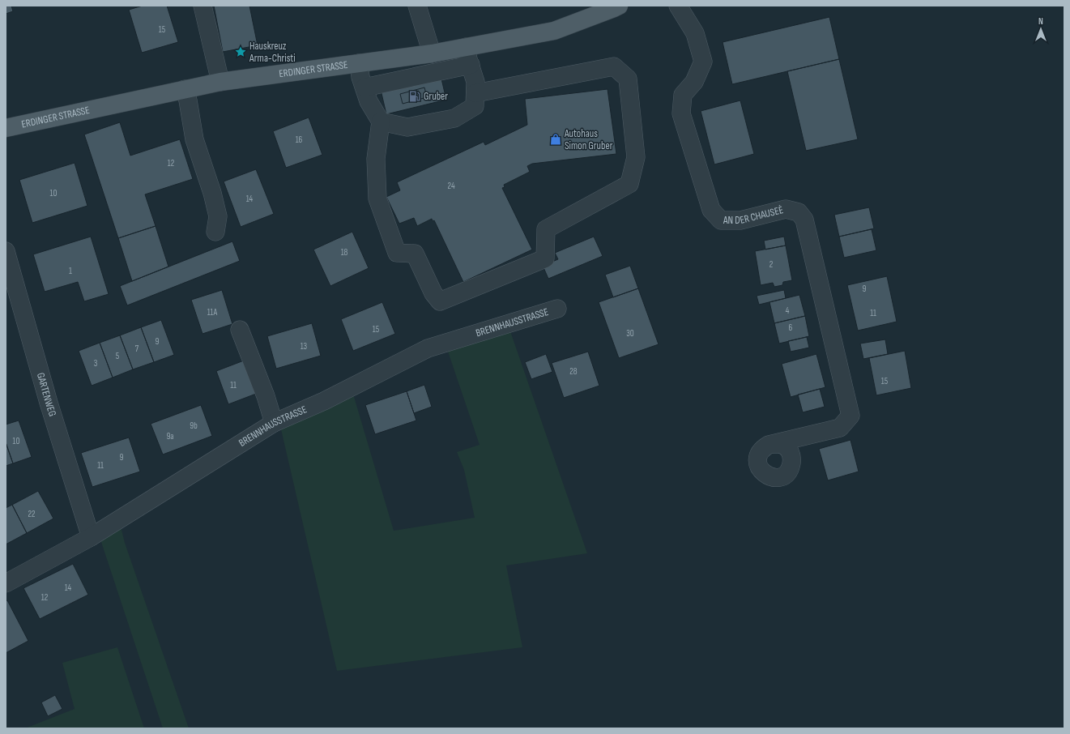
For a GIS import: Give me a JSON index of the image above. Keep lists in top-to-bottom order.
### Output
{
  "streets": {
    "main road": ["ERDINGER STRASSE"],
    "street": ["AN DER CHAUSEÈ", "BRENNHAUSSTRASSE", "GARTENWEG"]
  },
  "crossings": [
    ["BRENNHAUSSTRASSE", "GARTENWEG"]
  ],
  "places": {
    "place": ["Hauskreuz Arma-Christi"],
    "fuel station": ["Gruber"],
    "shop": ["Autohaus Simon Gruber"]
  },
  "house_numbers": [
    "15",
    "16",
    "12",
    "24",
    "10",
    "14",
    "18",
    "2",
    "1",
    "9",
    "4",
    "11A",
    "11",
    "6",
    "15",
    "30",
    "9",
    "13",
    "7",
    "5",
    "3",
    "28",
    "15",
    "11",
    "9b",
    "9a",
    "10",
    "9",
    "11",
    "22",
    "14",
    "12"
  ],
  "north": "top"
}
